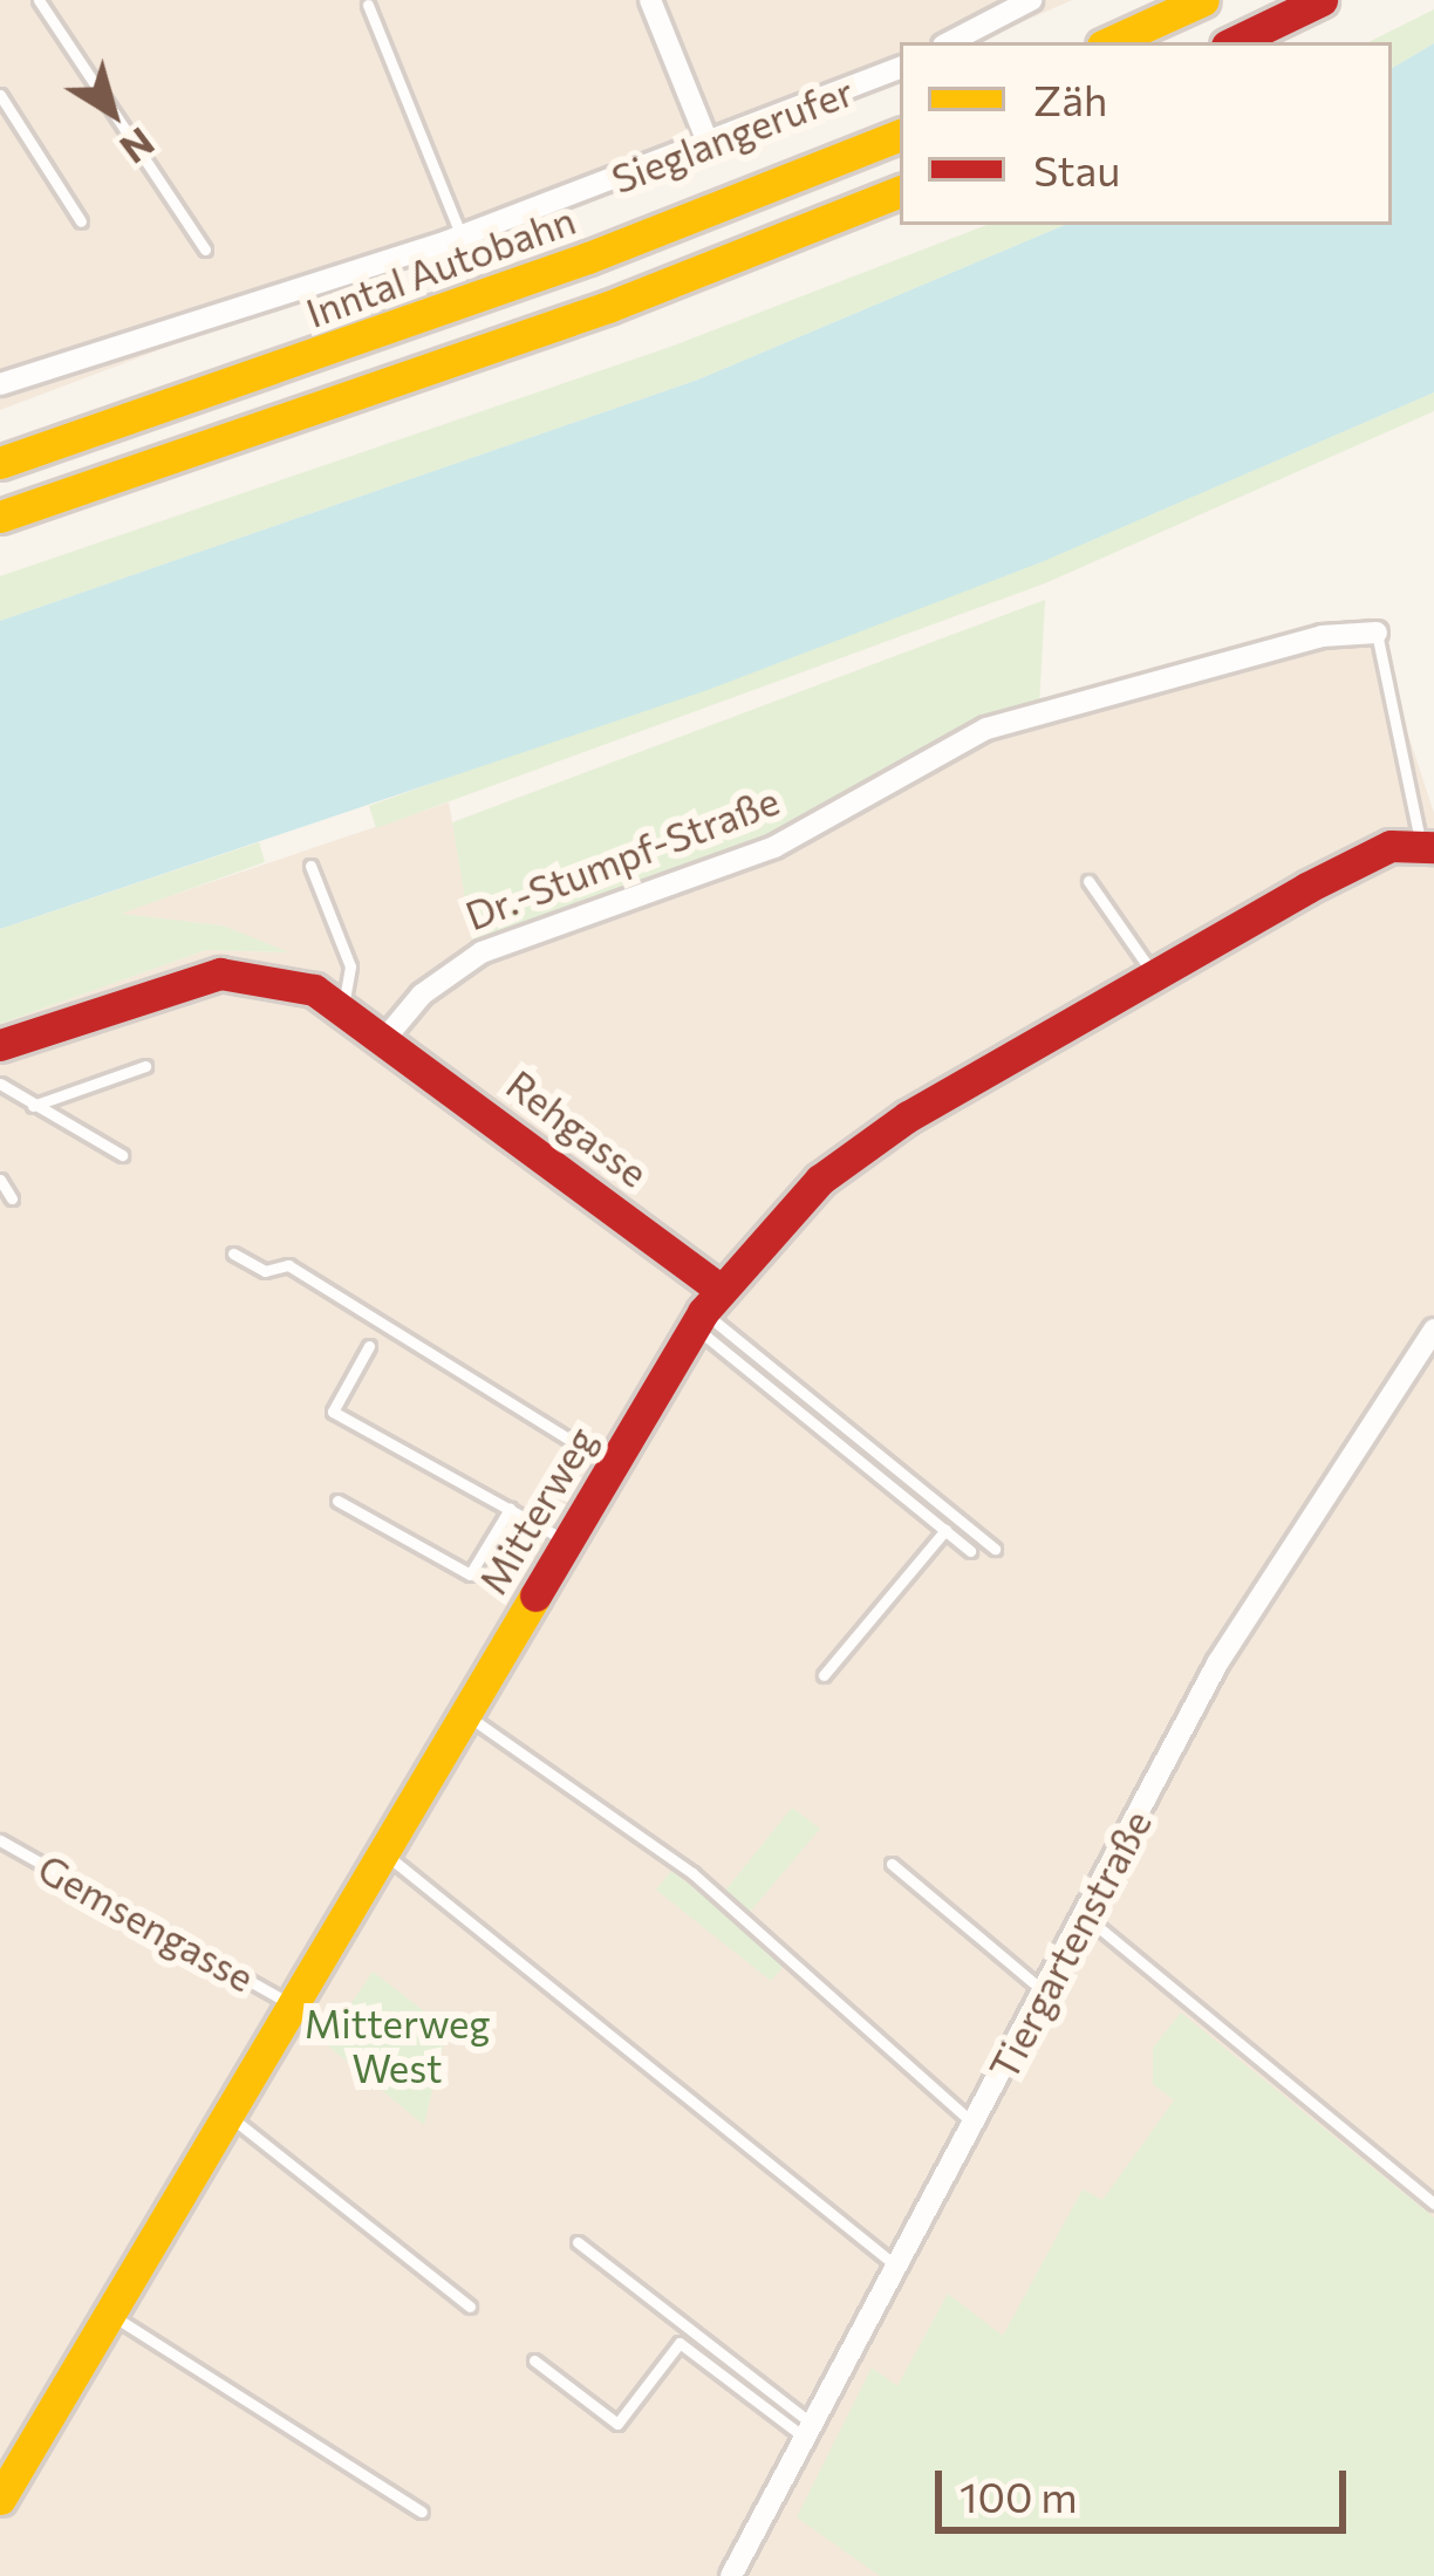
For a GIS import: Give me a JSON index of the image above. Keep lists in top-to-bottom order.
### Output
{
  "streets": {
    "main road": ["Inntal Autobahn", "Rehgasse", "Mitterweg"],
    "street": ["Sieglangerufer", "Dr.-Stumpf-Straße", "Tiergartenstraße"],
    "lane": ["Gemsengasse"]
  },
  "crossings": [
    ["Dr.-Stumpf-Straße", "Rehgasse"],
    ["Rehgasse", "Mitterweg"],
    ["Mitterweg", "Gemsengasse"]
  ],
  "parks": ["Mitterweg West"],
  "legend": ["Zäh", "Stau"],
  "scale_bar": "100 m",
  "north": "bottom right"
}
